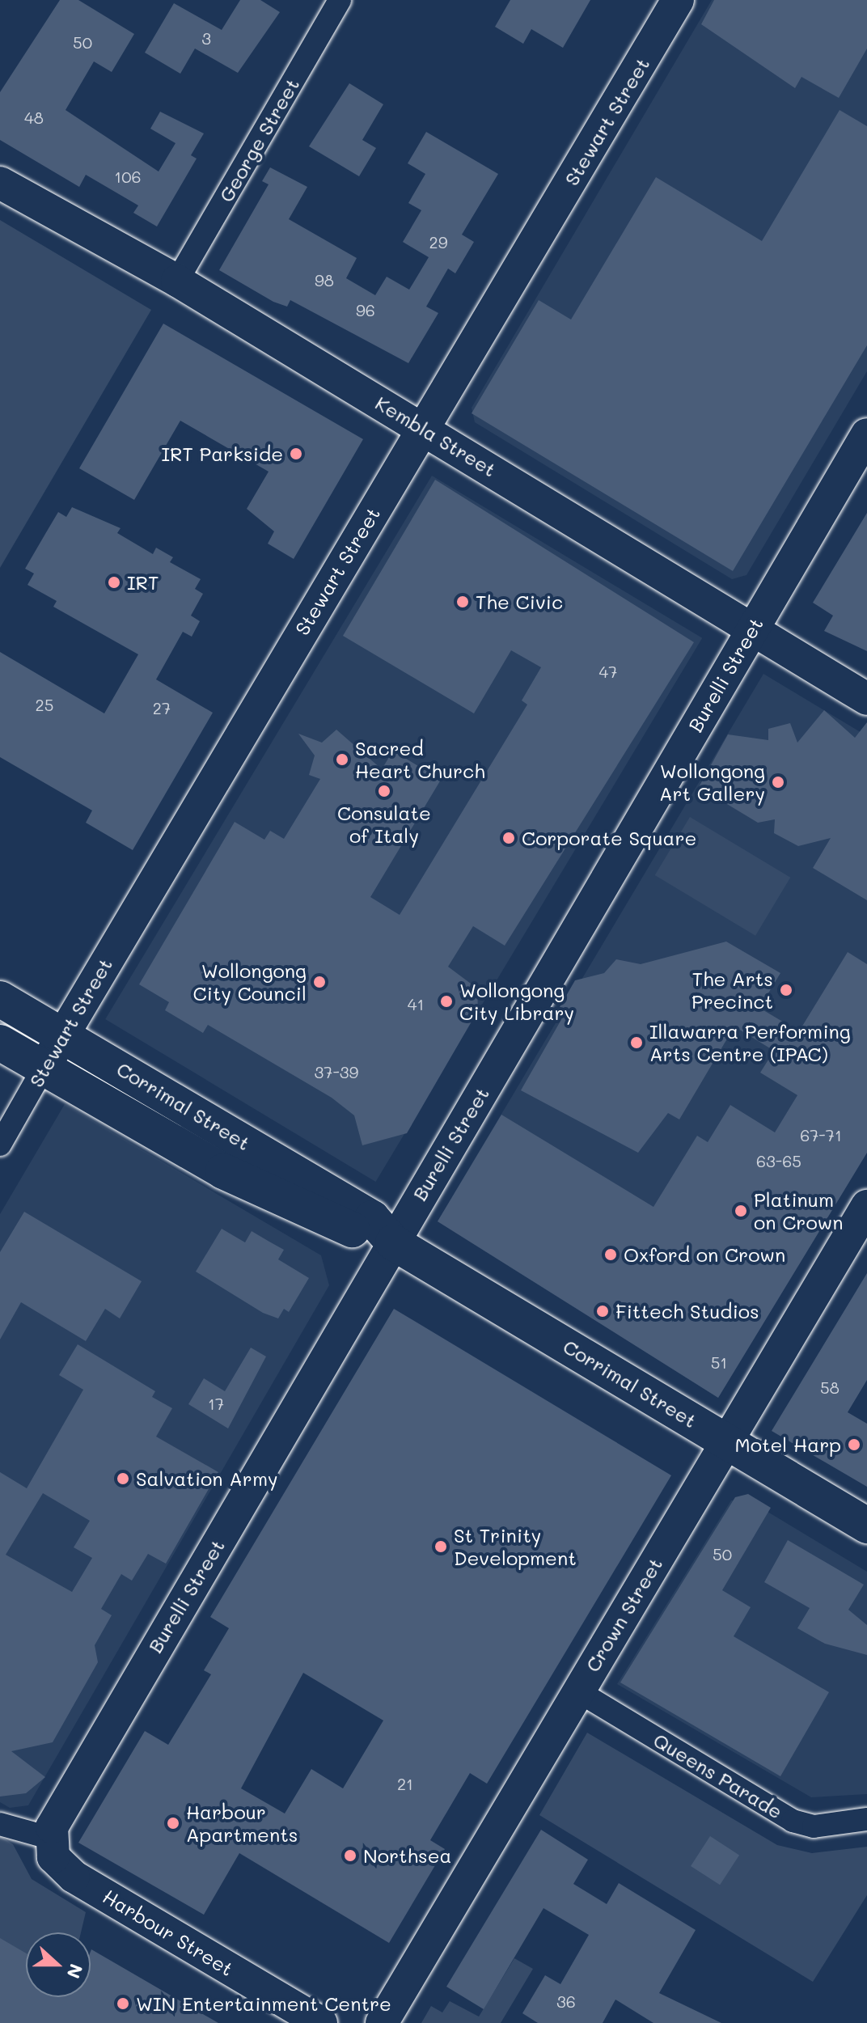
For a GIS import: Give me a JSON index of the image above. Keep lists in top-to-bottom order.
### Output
{
  "streets": {
    "main road": [
      "Stewart Street",
      "Kembla Street",
      "Burelli Street",
      "Corrimal Street",
      "Crown Street",
      "Harbour Street"
    ],
    "street": ["George Street", "Queens Parade"]
  },
  "crossings": [
    ["Stewart Street", "Kembla Street"],
    ["Stewart Street", "Corrimal Street"],
    ["George Street", "Kembla Street"],
    ["Kembla Street", "Burelli Street"],
    ["Burelli Street", "Corrimal Street"],
    ["Burelli Street", "Harbour Street"],
    ["Corrimal Street", "Crown Street"],
    ["Crown Street", "Queens Parade"]
  ],
  "places": [
    "IRT Parkside",
    "IRT",
    "The Civic",
    "Sacred Heart Church",
    "Wollongong Art Gallery",
    "Consulate of Italy",
    "Corporate Square",
    "Wollongong City Council",
    "The Arts Precinct",
    "Wollongong City Library",
    "Illawarra Performing Arts Centre (IPAC)",
    "Platinum on Crown",
    "Oxford on Crown",
    "Fittech Studios",
    "Motel Harp",
    "Salvation Army",
    "St Trinity Development",
    "Harbour Apartments",
    "Northsea",
    "WIN Entertainment Centre"
  ],
  "house_numbers": [
    "3",
    "50",
    "48",
    "106",
    "29",
    "98",
    "96",
    "47",
    "25",
    "27",
    "41",
    "37-39",
    "67-71",
    "63-65",
    "51",
    "58",
    "17",
    "50",
    "21",
    "36"
  ],
  "north": "right"
}
